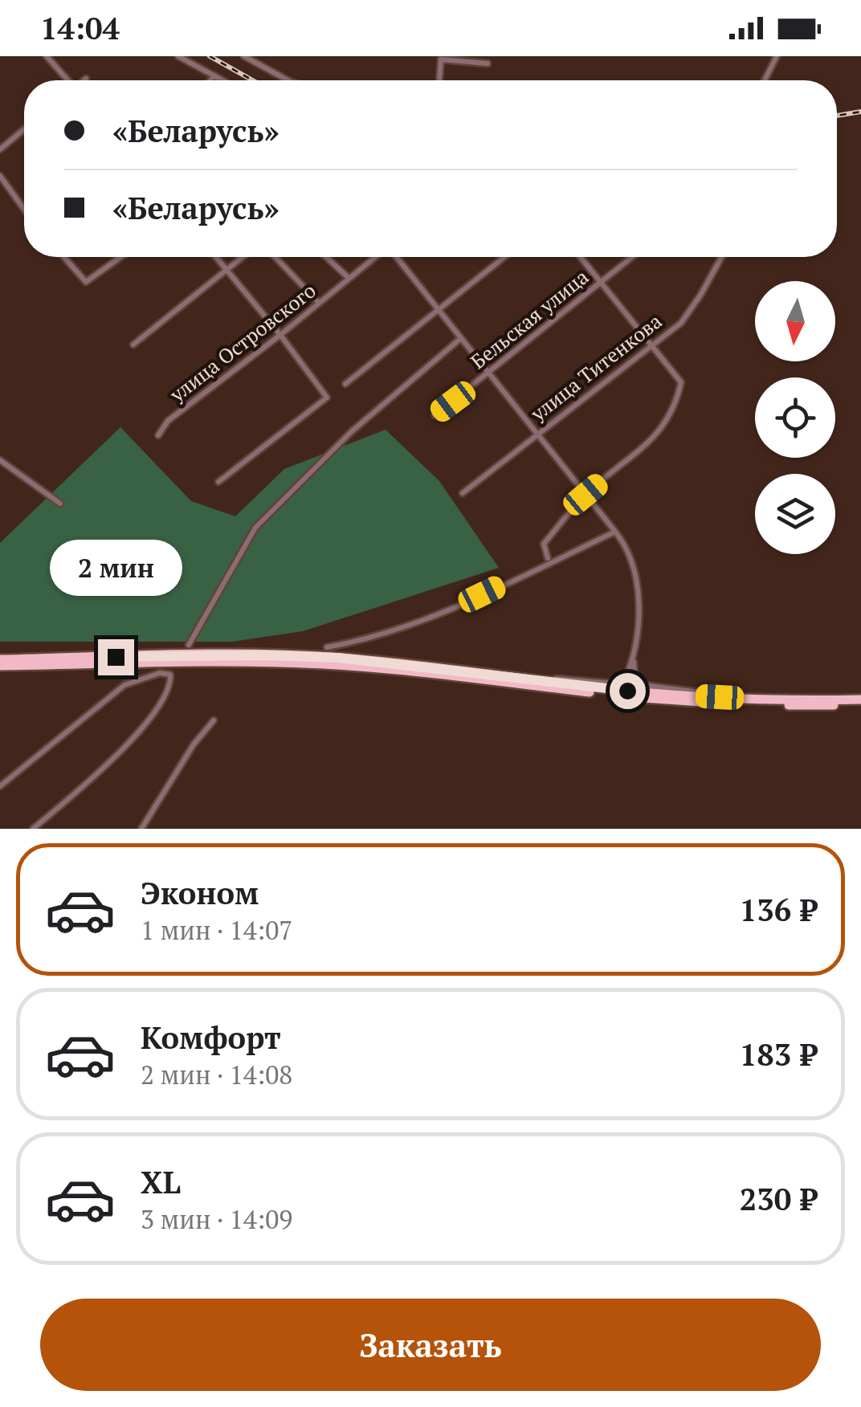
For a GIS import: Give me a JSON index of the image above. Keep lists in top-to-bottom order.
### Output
{
  "streets": {
    "street": ["Бельская улица", "улица Островского", "улица Титенкова"]
  },
  "north": "bottom",
  "page": {
    "status": "14:04",
    "banner": ["«Беларусь»", "«Беларусь»"],
    "bubble": "2 мин",
    "list": [
      {
        "name": "Эконом",
        "note": "1 мин · 14:07",
        "value": "136 ₽"
      },
      {
        "name": "Комфорт",
        "note": "2 мин · 14:08",
        "value": "183 ₽"
      },
      {
        "name": "XL",
        "note": "3 мин · 14:09",
        "value": "230 ₽"
      }
    ],
    "buttons": "Заказать"
  }
}
